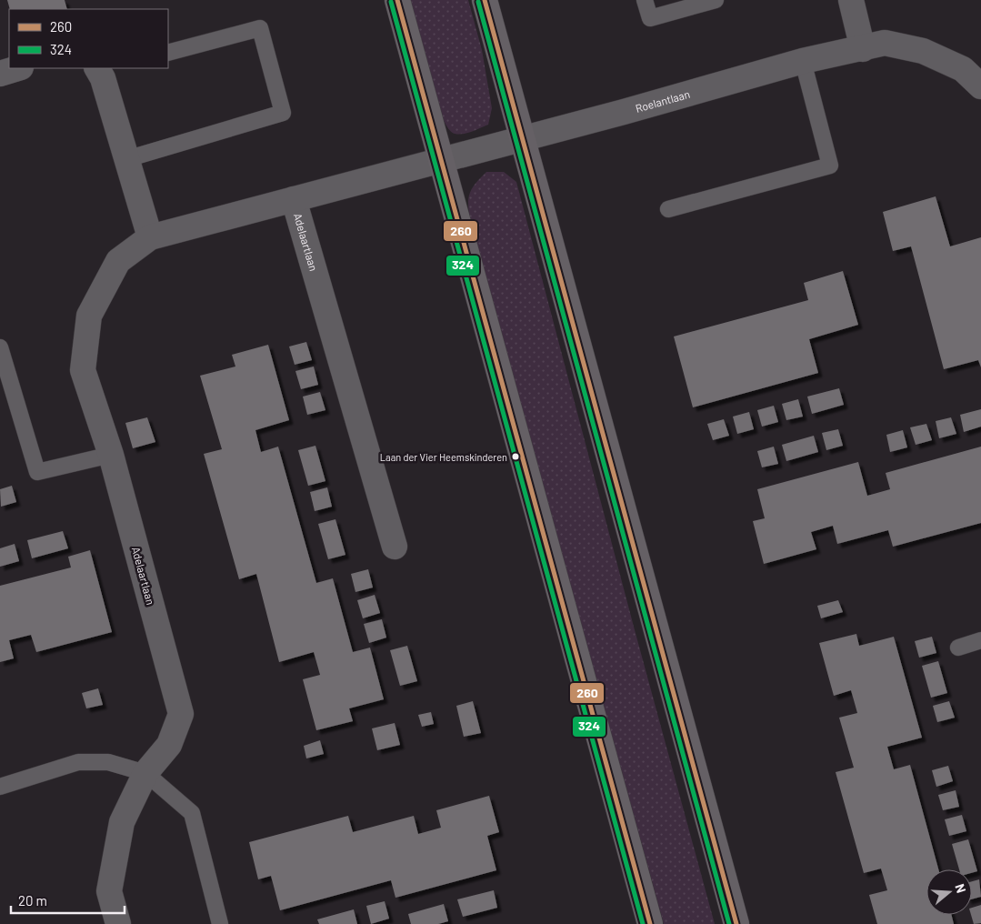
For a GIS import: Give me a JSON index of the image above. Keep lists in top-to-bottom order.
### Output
{
  "streets": {
    "street": ["Roelantlaan", "Adelaartlaan"]
  },
  "crossings": [
    ["Roelantlaan", "Adelaartlaan"]
  ],
  "places": ["Laan der Vier Heemskinderen"],
  "lines": ["transit line 260", "transit line 324"],
  "legend": ["260", "324"],
  "scale_bar": "20 m",
  "north": "right"
}
